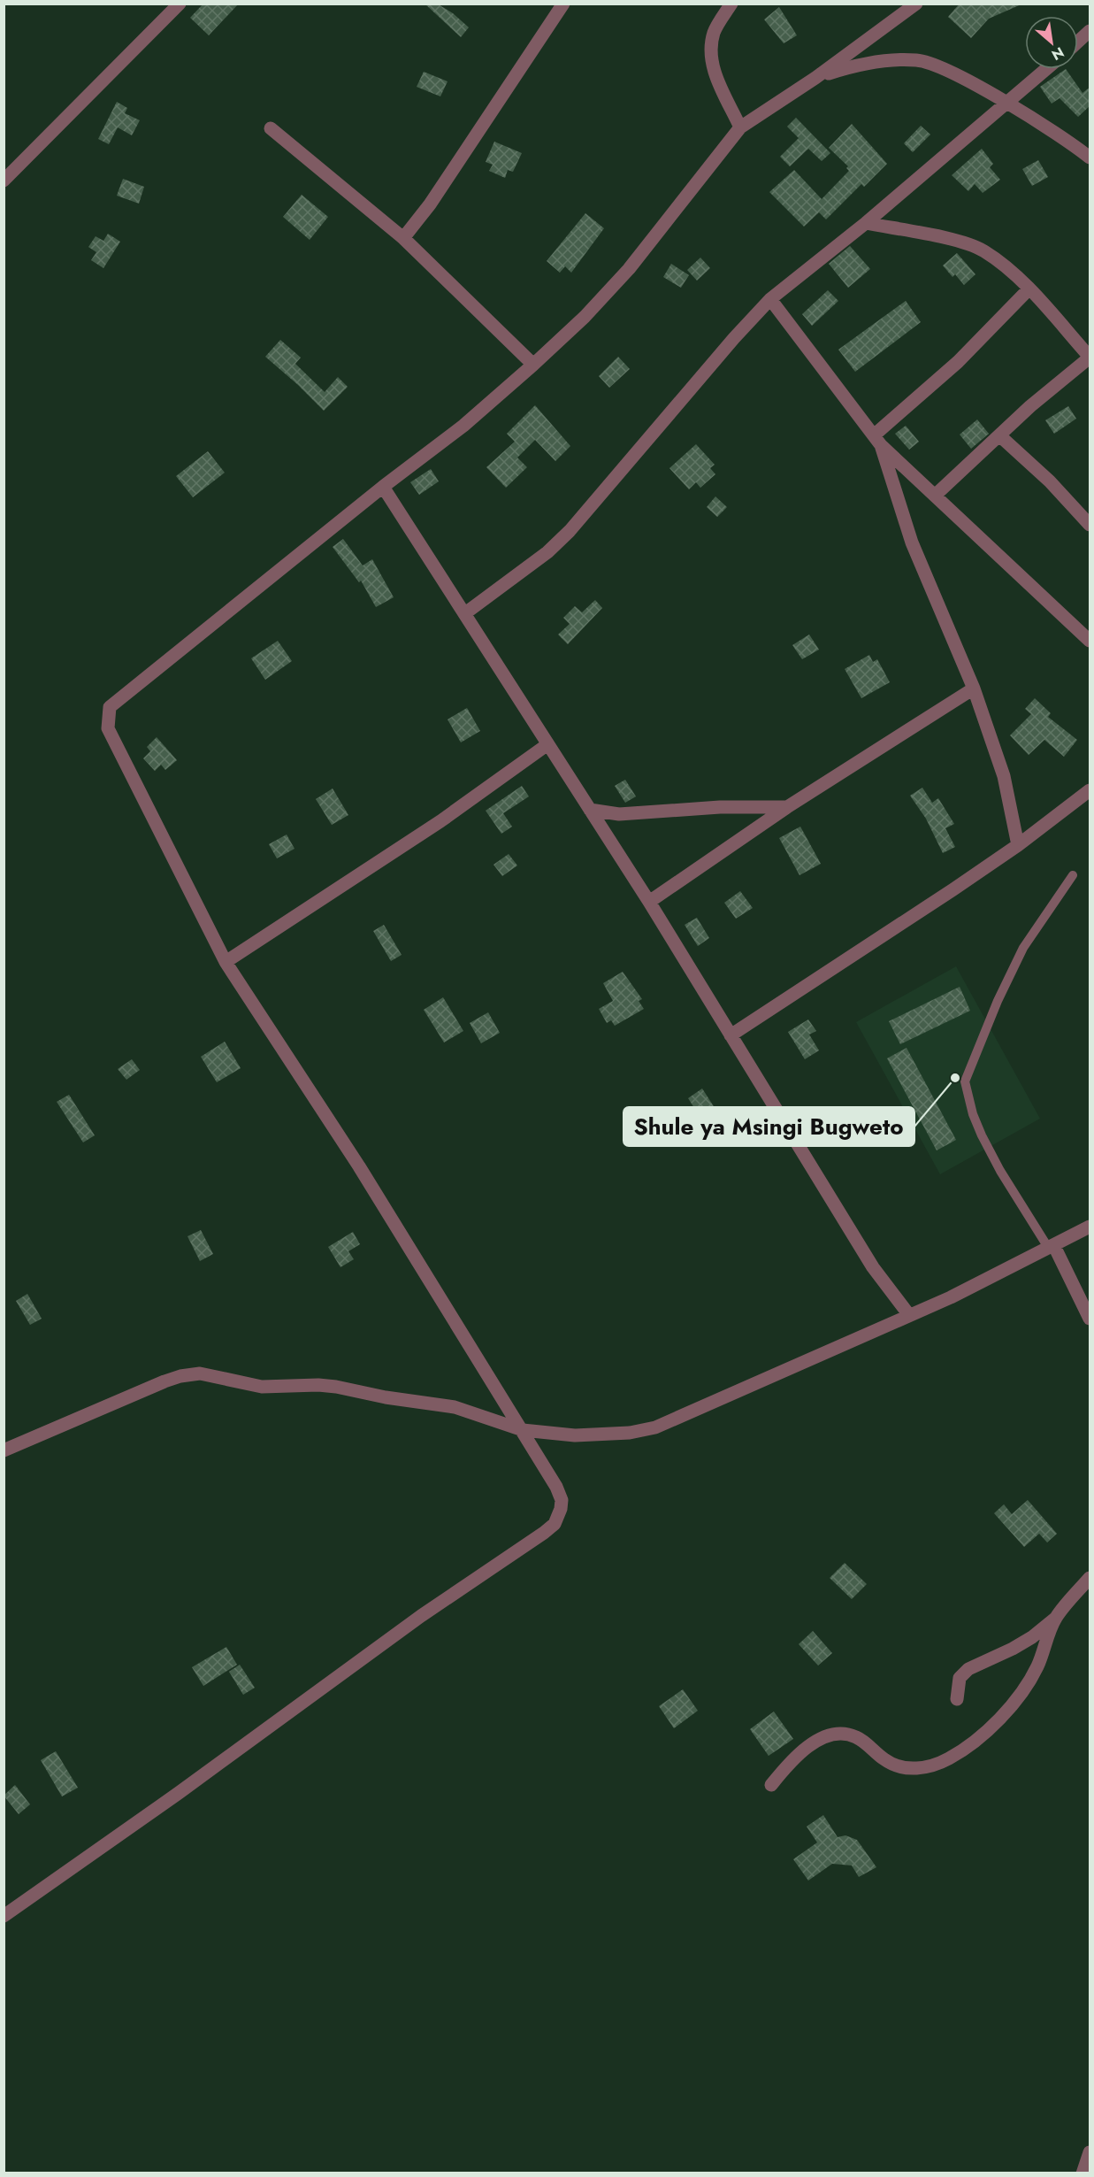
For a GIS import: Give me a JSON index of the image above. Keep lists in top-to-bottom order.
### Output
{
  "places": ["Shule ya Msingi Bugweto"],
  "north": "bottom right"
}
